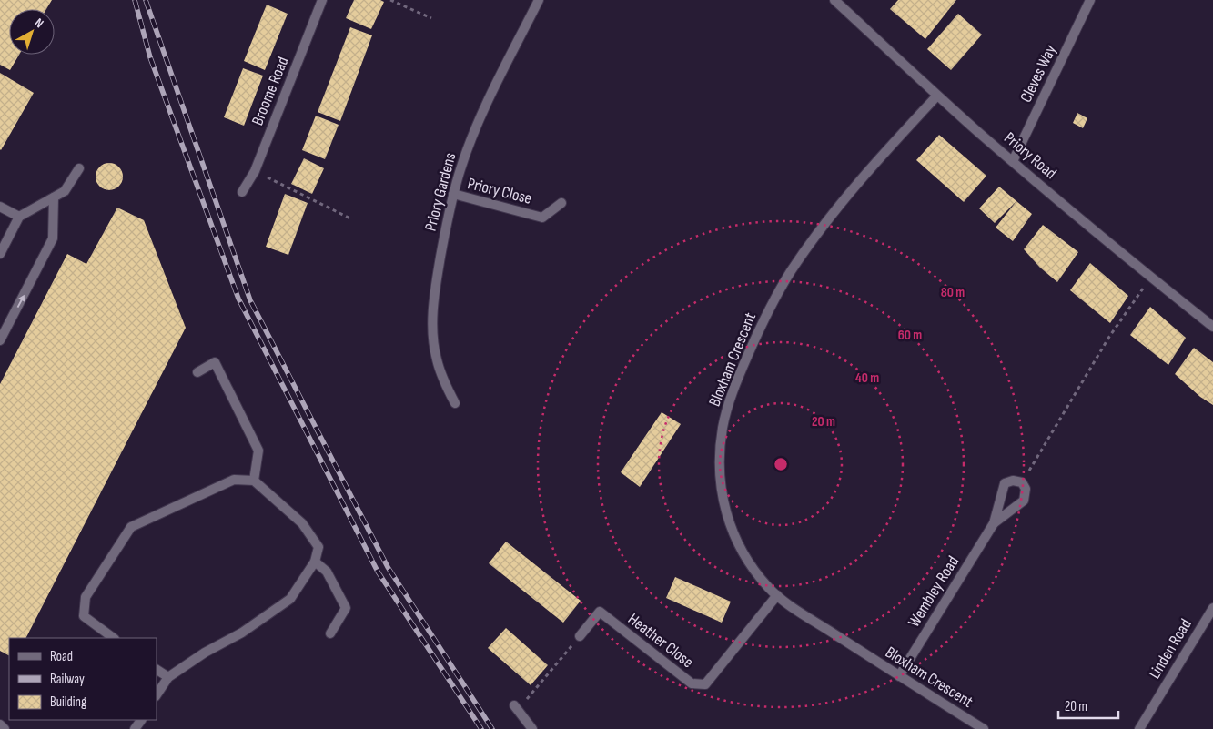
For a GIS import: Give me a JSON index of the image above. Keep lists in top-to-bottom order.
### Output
{
  "streets": {
    "street": [
      "Cleves Way",
      "Broome Road",
      "Priory Road",
      "Priory Close",
      "Priory Gardens",
      "Bloxham Crescent",
      "Wembley Road",
      "Heather Close",
      "Linden Road"
    ]
  },
  "crossings": [
    ["Cleves Way", "Priory Road"],
    ["Priory Road", "Bloxham Crescent"],
    ["Priory Close", "Priory Gardens"],
    ["Bloxham Crescent", "Wembley Road"],
    ["Bloxham Crescent", "Heather Close"]
  ],
  "legend": ["Road", "Railway", "Building"],
  "scale_bar": "20 m",
  "north": "top right",
  "rings": [
    "80 m",
    "60 m",
    "40 m",
    "20 m"
  ]
}
